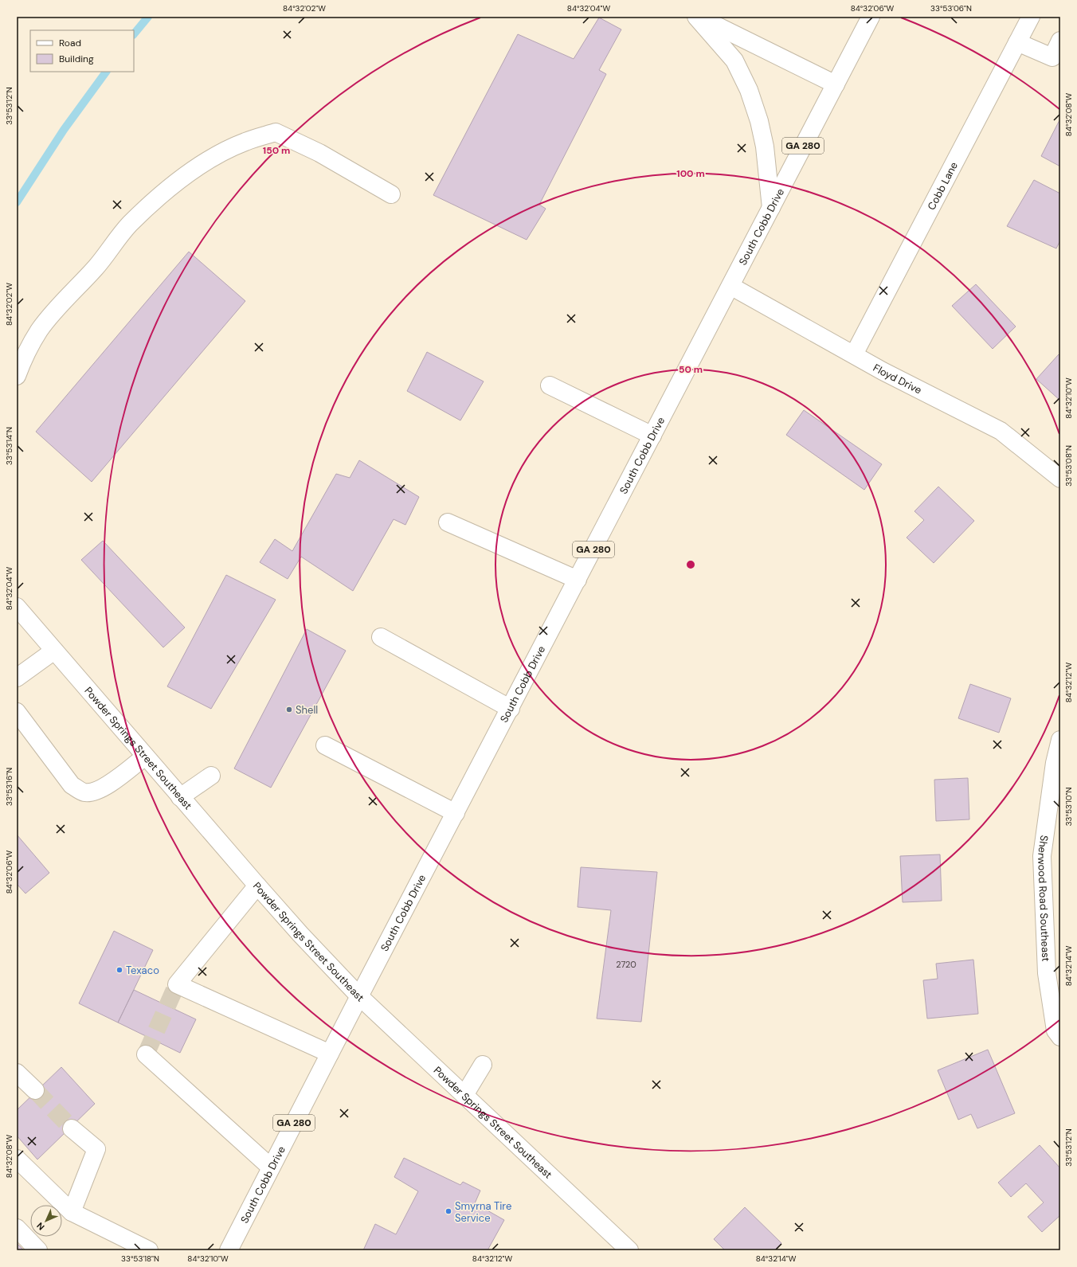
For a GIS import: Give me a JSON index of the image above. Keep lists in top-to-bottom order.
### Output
{
  "streets": {
    "street": [
      "GA 280",
      "Cobb Lane",
      "South Cobb Drive",
      "Floyd Drive",
      "Powder Springs Street Southeast",
      "Sherwood Road Southeast"
    ]
  },
  "crossings": [
    ["Cobb Lane", "Floyd Drive"],
    ["South Cobb Drive", "Floyd Drive"],
    ["South Cobb Drive", "Powder Springs Street Southeast"]
  ],
  "places": ["Shell", "Texaco", "Smyrna Tire Service"],
  "house_numbers": ["2720"],
  "legend": ["Road", "Building"],
  "north": "bottom left",
  "coordinates": [
    "84°32'02\"W",
    "84°32'04\"W",
    "84°32'06\"W",
    "33°53'06\"N",
    "33°53'12\"N",
    "84°32'08\"W",
    "84°32'10\"W",
    "33°53'14\"N",
    "33°53'08\"N",
    "84°32'12\"W",
    "33°53'16\"N",
    "33°53'10\"N",
    "84°32'14\"W",
    "33°53'18\"N"
  ],
  "rings": ["150 m", "100 m", "50 m"]
}
